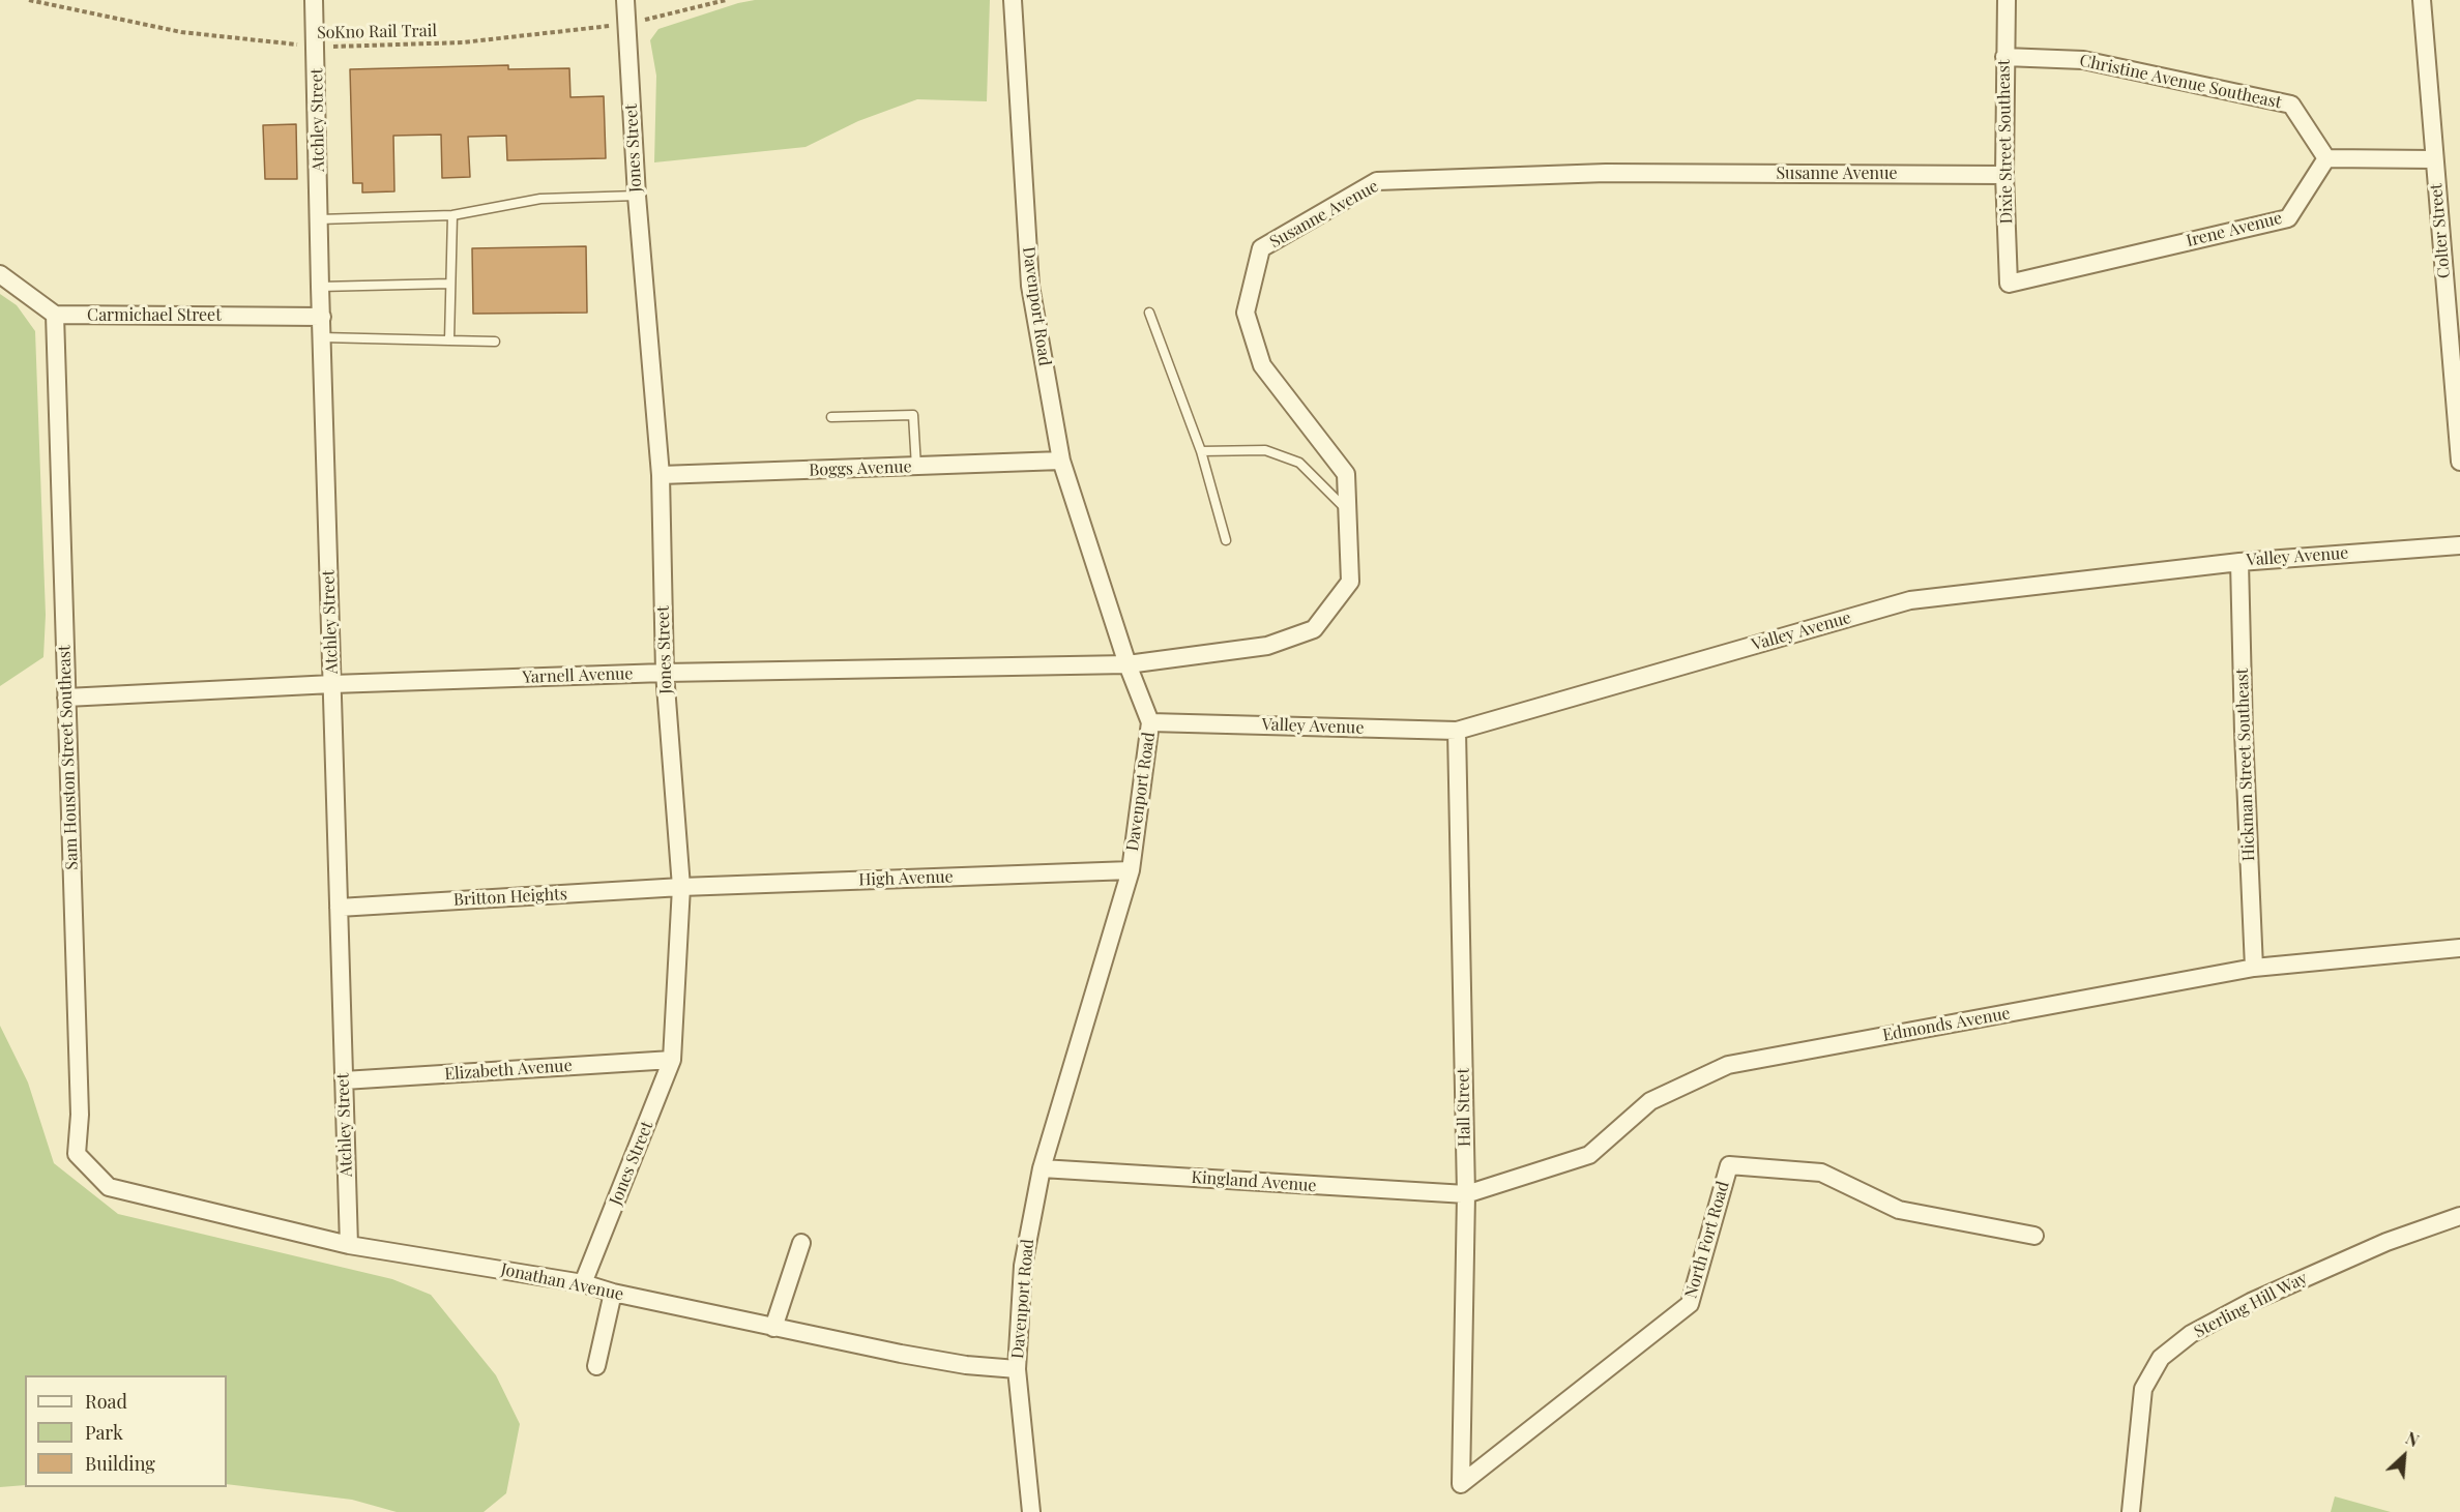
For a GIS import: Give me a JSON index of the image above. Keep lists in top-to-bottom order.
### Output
{
  "streets": {
    "street": [
      "Christine Avenue Southeast",
      "Atchley Street",
      "Dixie Street Southeast",
      "Jones Street",
      "Susanne Avenue",
      "Irene Avenue",
      "Colter Street",
      "Davenport Road",
      "Carmichael Street",
      "Boggs Avenue",
      "Valley Avenue",
      "Yarnell Avenue",
      "Sam Houston Street Southeast",
      "Hickman Street Southeast",
      "High Avenue",
      "Britton Heights",
      "Edmonds Avenue",
      "Elizabeth Avenue",
      "Hall Street",
      "Kingland Avenue",
      "North Fort Road",
      "Jonathan Avenue",
      "Sterling Hill Way"
    ],
    "path": ["SoKno Rail Trail"]
  },
  "crossings": [
    ["SoKno Rail Trail", "Atchley Street"],
    ["SoKno Rail Trail", "Jones Street"],
    ["Christine Avenue Southeast", "Dixie Street Southeast"],
    ["Christine Avenue Southeast", "Irene Avenue"],
    ["Atchley Street", "Carmichael Street"],
    ["Atchley Street", "Yarnell Avenue"],
    ["Atchley Street", "Britton Heights"],
    ["Atchley Street", "Elizabeth Avenue"],
    ["Atchley Street", "Jonathan Avenue"],
    ["Dixie Street Southeast", "Susanne Avenue"],
    ["Dixie Street Southeast", "Irene Avenue"],
    ["Jones Street", "Boggs Avenue"],
    ["Jones Street", "Yarnell Avenue"],
    ["Jones Street", "High Avenue"],
    ["Jones Street", "Britton Heights"],
    ["Jones Street", "Elizabeth Avenue"],
    ["Jones Street", "Jonathan Avenue"],
    ["Susanne Avenue", "Davenport Road"],
    ["Susanne Avenue", "Yarnell Avenue"],
    ["Davenport Road", "Boggs Avenue"],
    ["Davenport Road", "Valley Avenue"],
    ["Davenport Road", "Yarnell Avenue"],
    ["Davenport Road", "High Avenue"],
    ["Davenport Road", "Kingland Avenue"],
    ["Davenport Road", "Jonathan Avenue"],
    ["Carmichael Street", "Sam Houston Street Southeast"],
    ["Valley Avenue", "Hickman Street Southeast"],
    ["Valley Avenue", "Hall Street"],
    ["Yarnell Avenue", "Sam Houston Street Southeast"],
    ["Sam Houston Street Southeast", "Jonathan Avenue"],
    ["Hickman Street Southeast", "Edmonds Avenue"],
    ["High Avenue", "Britton Heights"],
    ["Edmonds Avenue", "Hall Street"],
    ["Edmonds Avenue", "Kingland Avenue"],
    ["Hall Street", "Kingland Avenue"],
    ["Hall Street", "North Fort Road"]
  ],
  "legend": ["Road", "Park", "Building"],
  "north": "top right"
}
